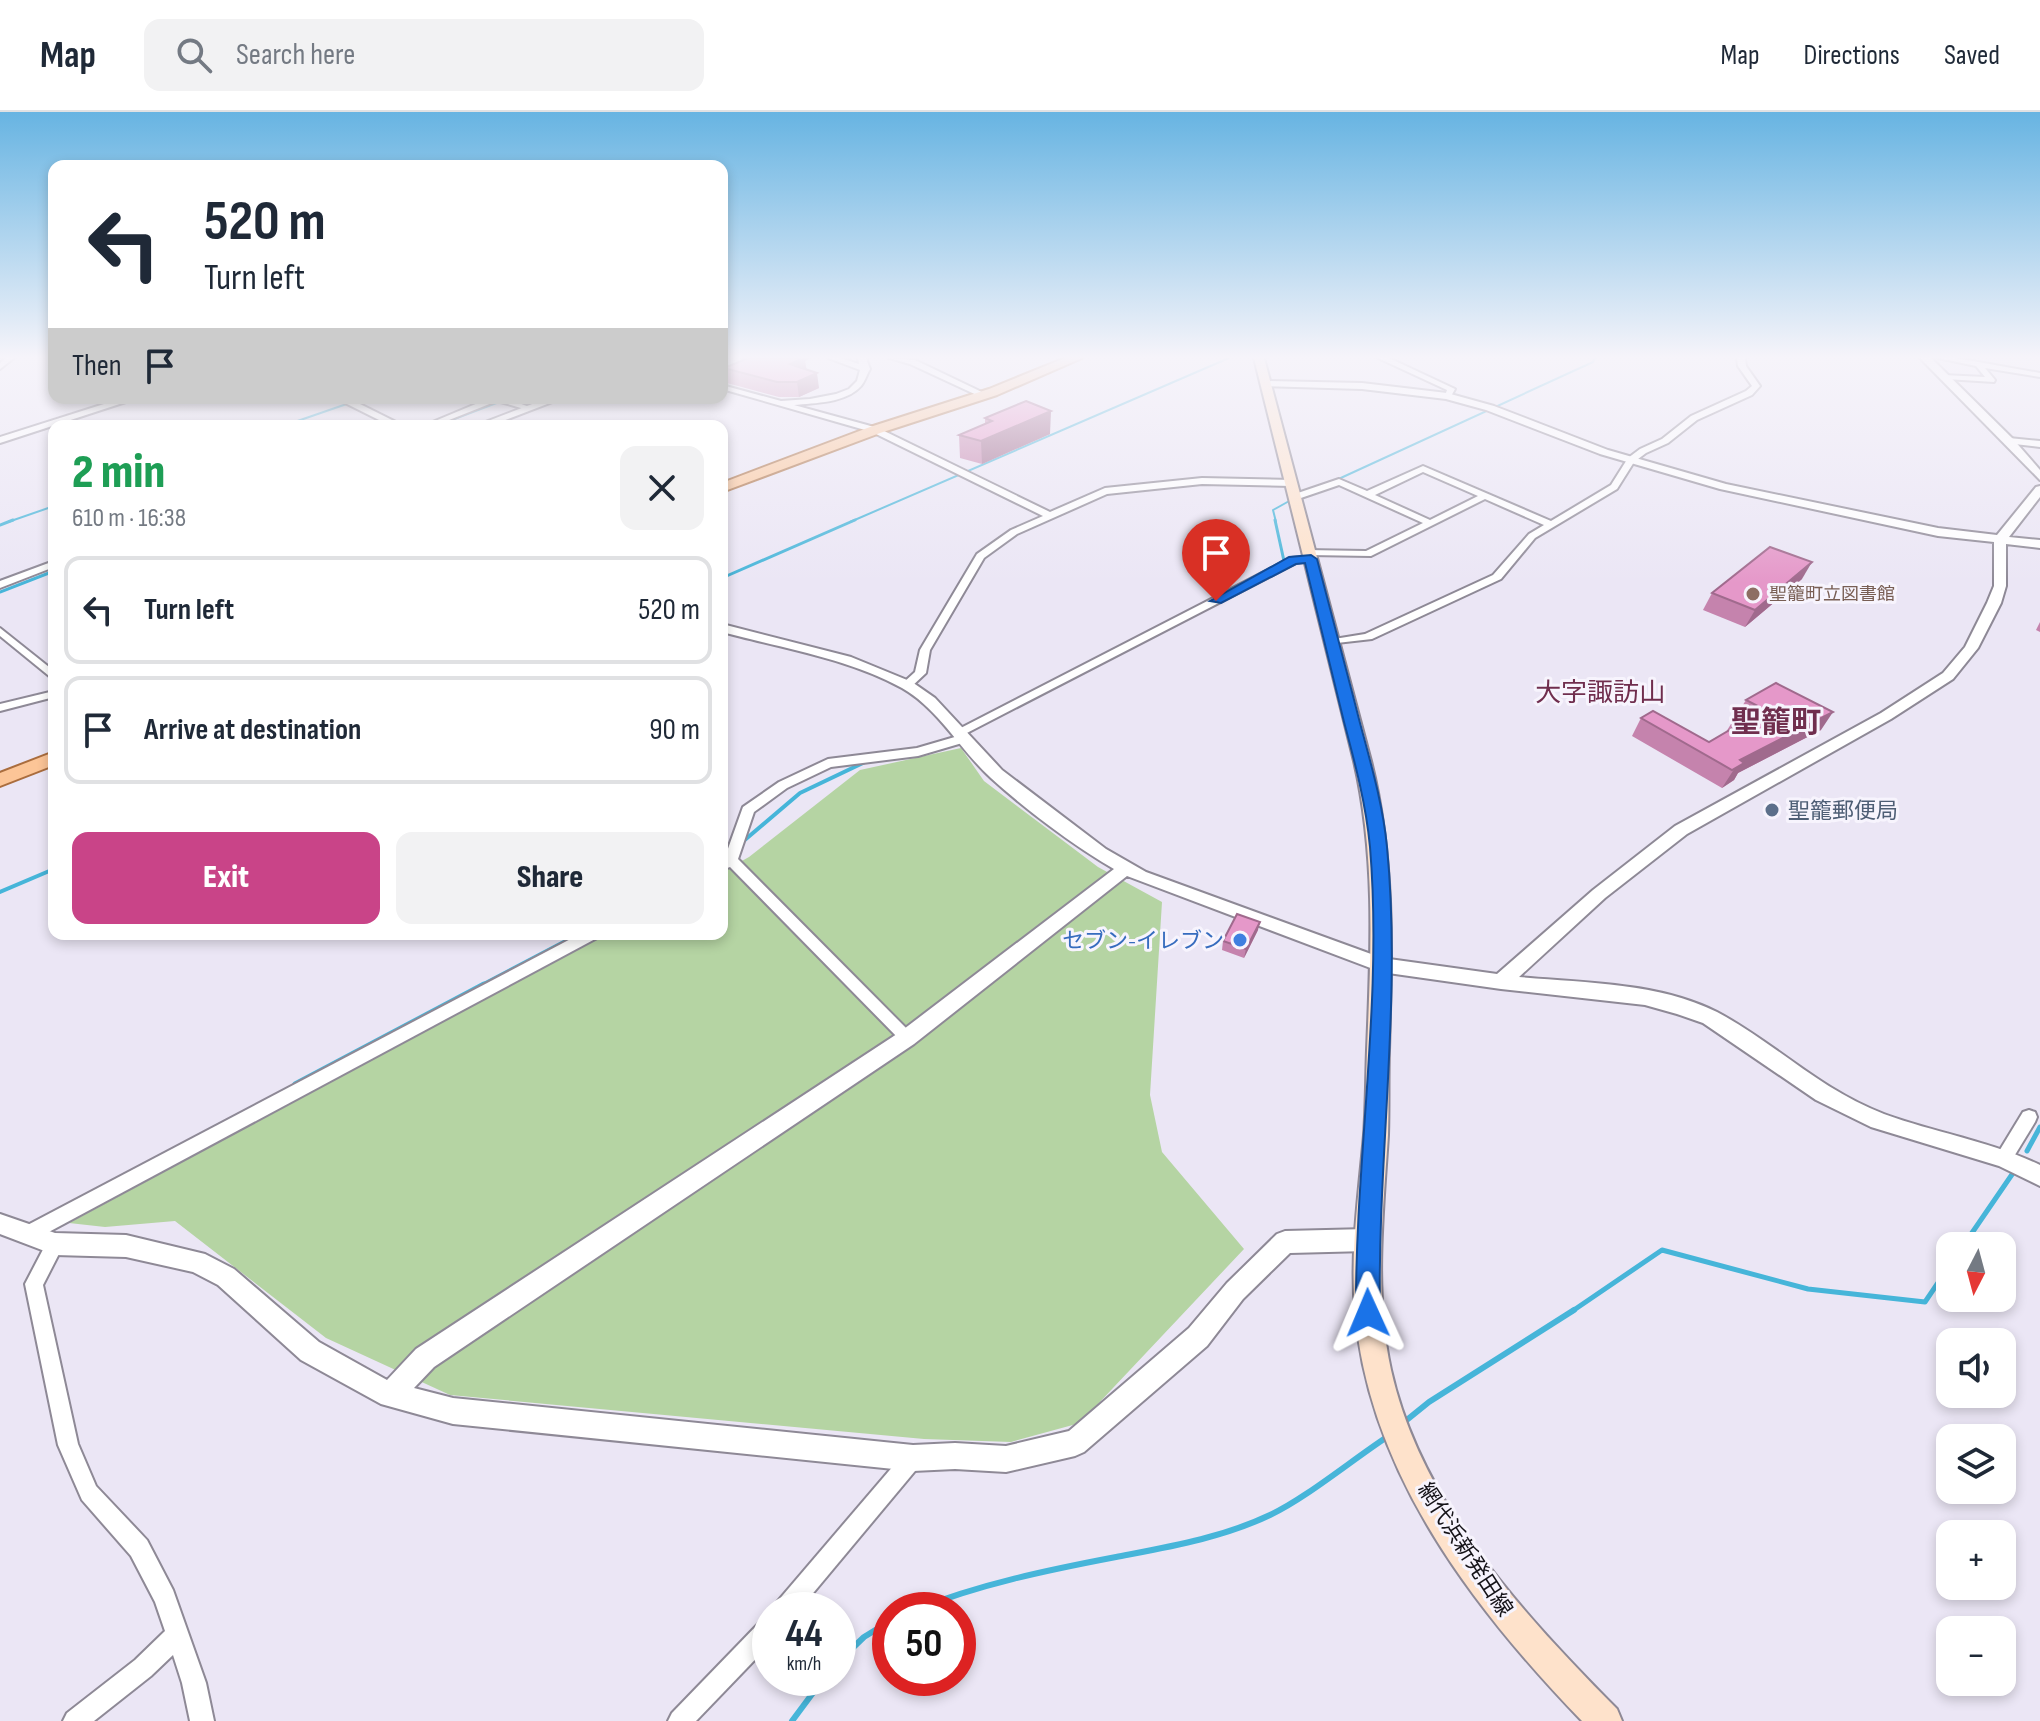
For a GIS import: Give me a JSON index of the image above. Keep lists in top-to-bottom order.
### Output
{
  "streets": {
    "main road": ["網代浜新発田線"]
  },
  "districts": ["大字諏訪山", "聖籠町"],
  "places": ["聖籠町立図書館", "聖籠郵便局", "セブン-イレブン"],
  "north": "bottom",
  "page": {
    "header": "Map",
    "search": "Search here",
    "nav": ["Map", "Directions", "Saved"],
    "turn": ["520 m", "Turn left"],
    "then": "Then",
    "heading": ["2 min", "610 m · 16:38"],
    "list": [
      {
        "name": "Turn left",
        "value": "520 m"
      },
      {
        "name": "Arrive at destination",
        "value": "90 m"
      }
    ],
    "buttons": ["Exit", "Share"],
    "map_buttons": ["+", "−"],
    "speed": "44 km/h",
    "limit": "50"
  }
}
